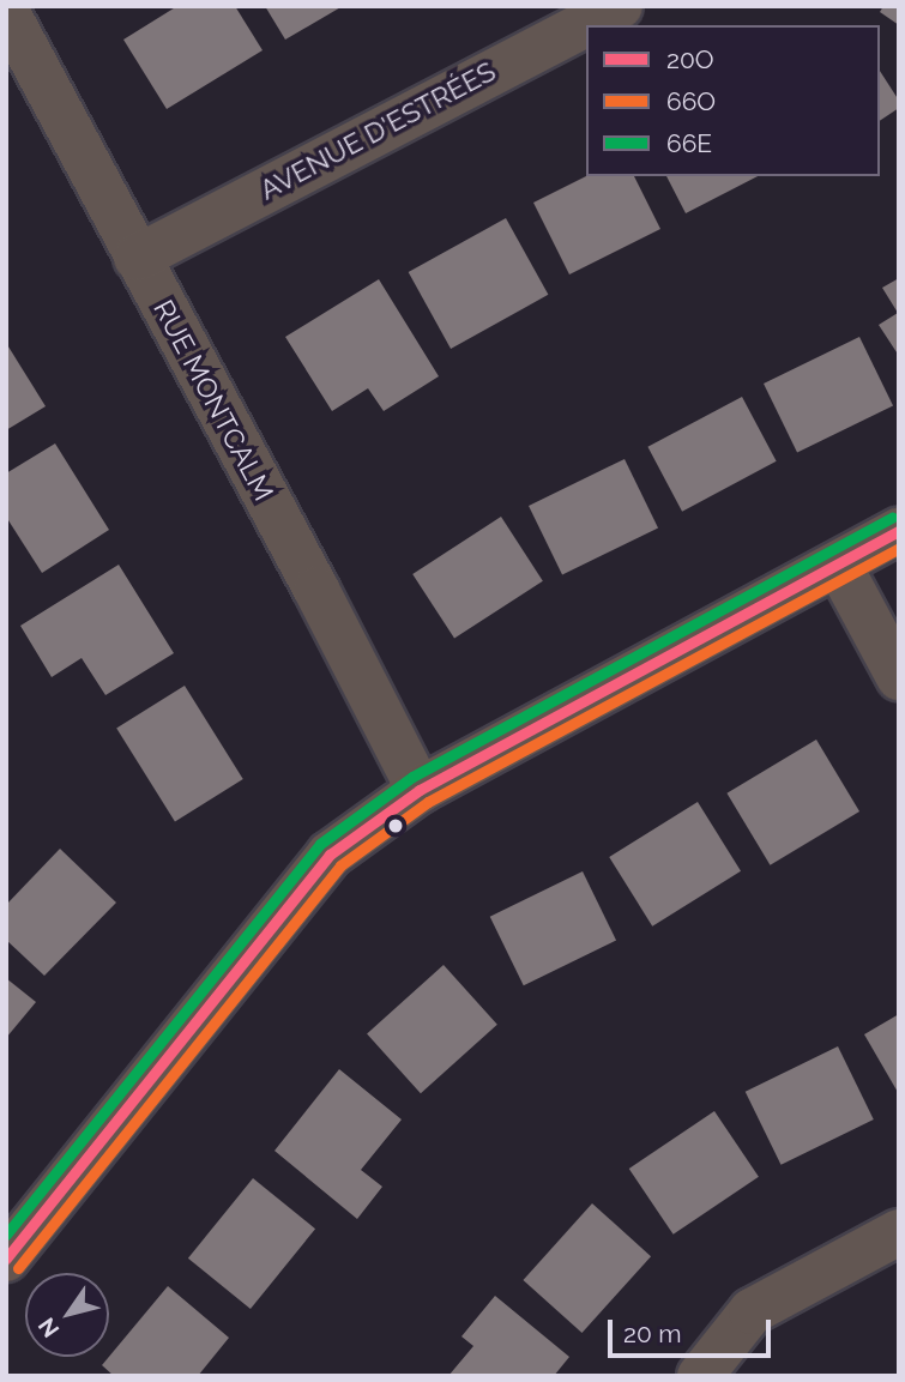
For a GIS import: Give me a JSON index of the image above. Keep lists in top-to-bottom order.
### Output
{
  "streets": {
    "street": ["AVENUE D'ESTRÉES", "RUE MONTCALM"]
  },
  "crossings": [
    ["AVENUE D'ESTRÉES", "RUE MONTCALM"]
  ],
  "lines": ["transit line 66E", "transit line 20O", "transit line 66O"],
  "legend": ["20O", "66O", "66E"],
  "scale_bar": "20 m",
  "north": "bottom left"
}
